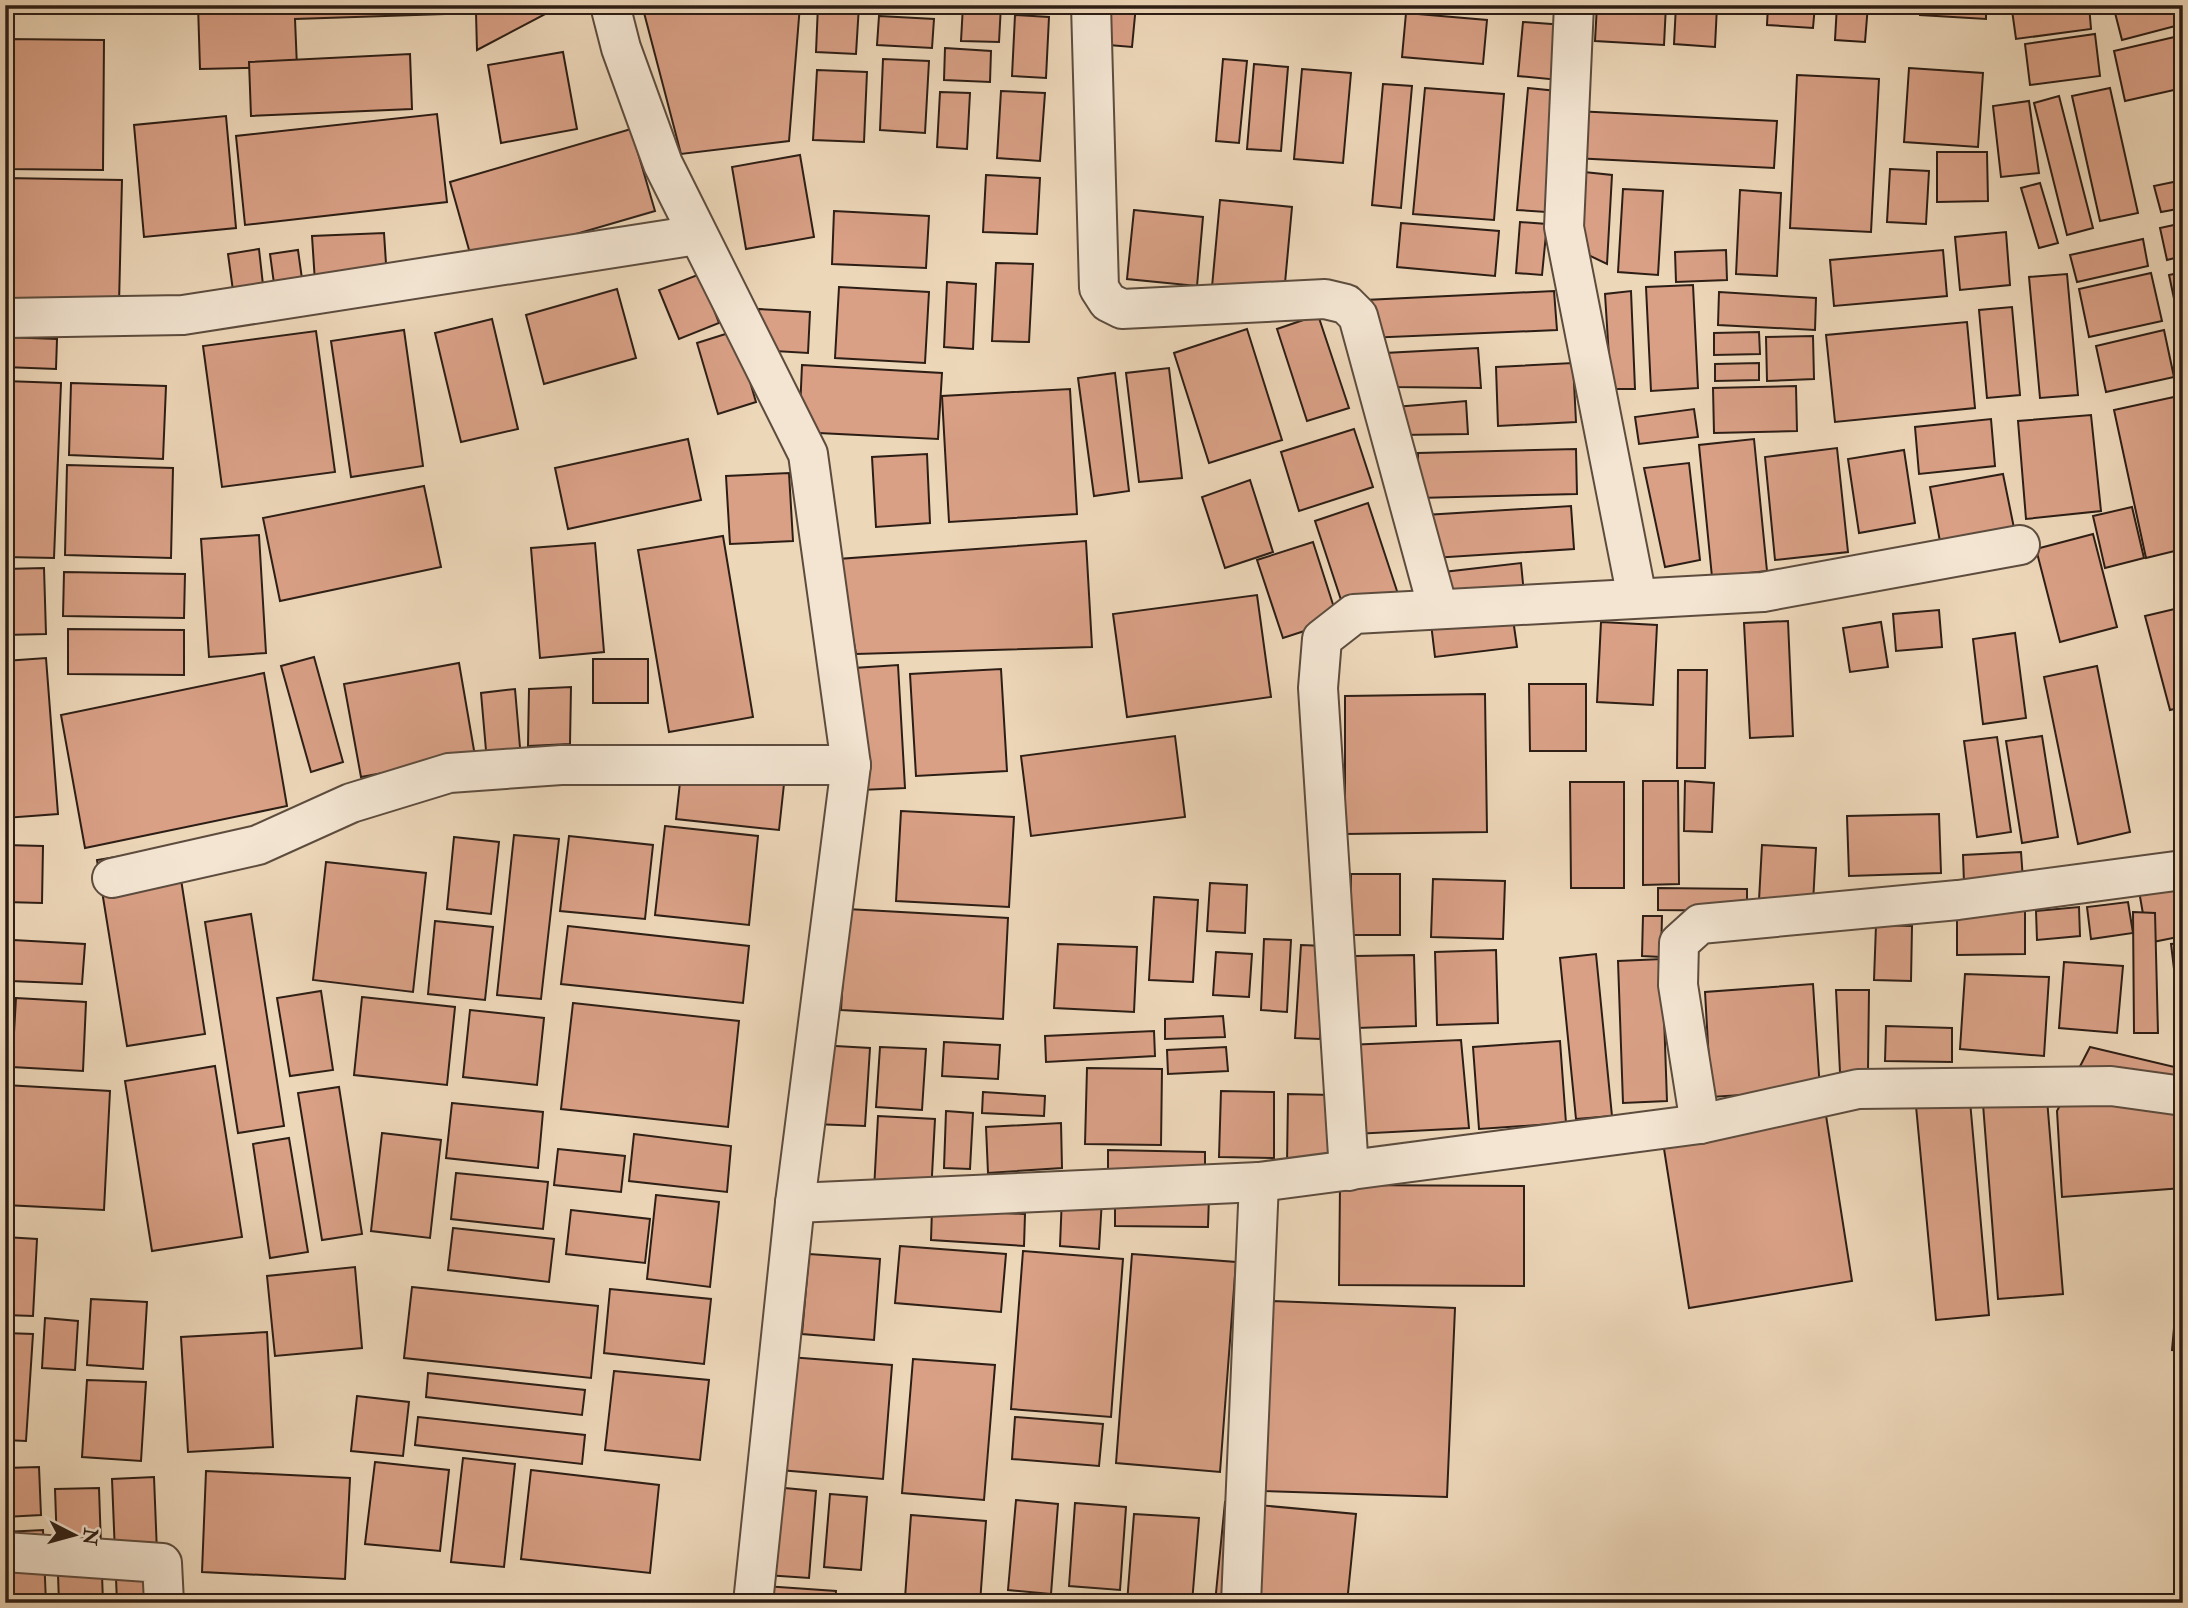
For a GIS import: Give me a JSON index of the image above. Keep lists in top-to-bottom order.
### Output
{
  "north": "right"
}
